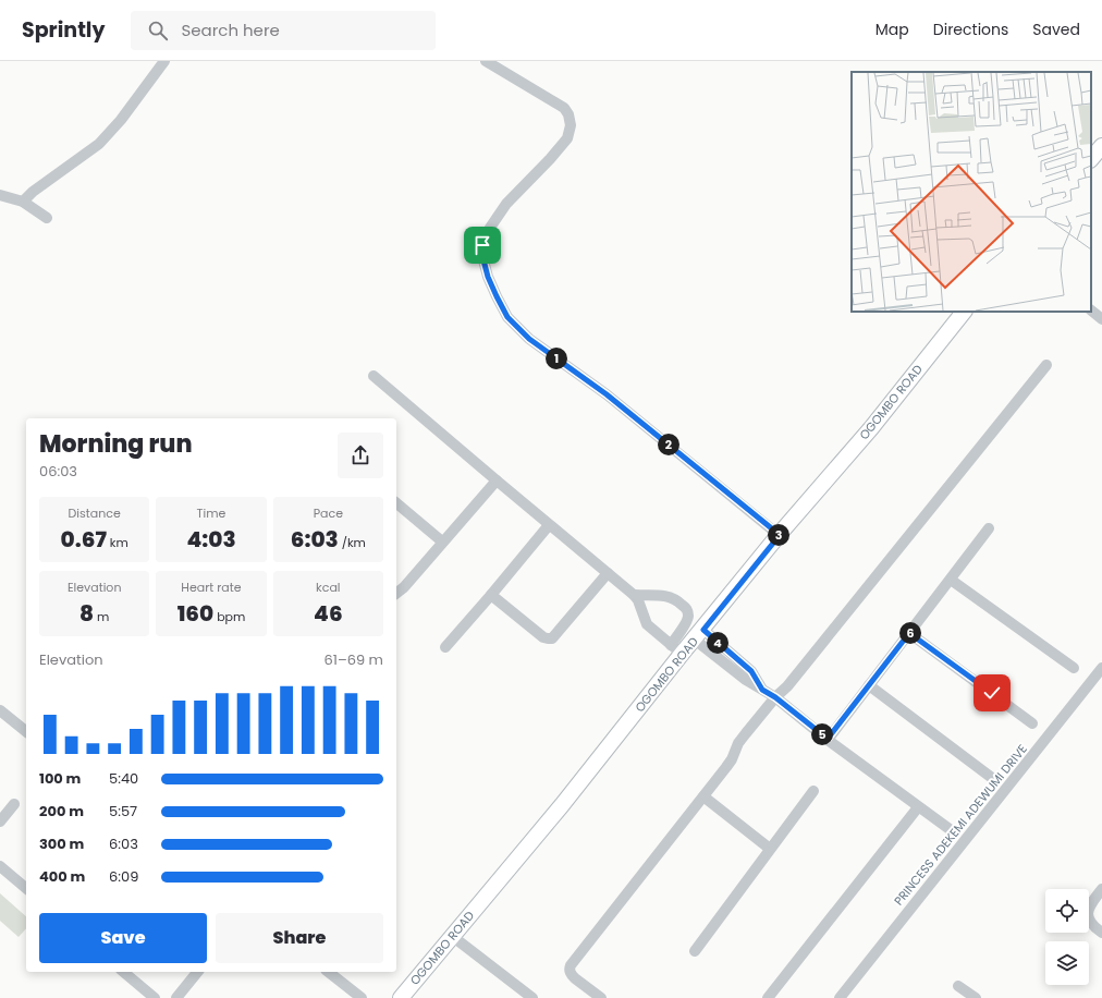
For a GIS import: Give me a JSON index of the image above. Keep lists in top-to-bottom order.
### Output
{
  "streets": {
    "main road": ["OGOMBO ROAD"],
    "street": ["PRINCESS ADEKEMI ADEWUMI DRIVE"]
  },
  "page": {
    "header": "Sprintly",
    "search": "Search here",
    "nav": ["Map", "Directions", "Saved"],
    "pins": [
      "1",
      "2",
      "3",
      "6",
      "4",
      "5"
    ],
    "heading": ["Morning run", "06:03"],
    "stats": [
      ["Distance", "0.67 km"],
      ["Time", "4:03"],
      ["Pace", "6:03 /km"],
      ["Elevation", "8 m"],
      ["Heart rate", "160 bpm"],
      ["kcal", "46"]
    ],
    "chart": ["Elevation", "61–69 m"],
    "list": [
      {
        "name": "100 m",
        "note": "5:40"
      },
      {
        "name": "200 m",
        "note": "5:57"
      },
      {
        "name": "300 m",
        "note": "6:03"
      },
      {
        "name": "400 m",
        "note": "6:09"
      }
    ],
    "buttons": ["Save", "Share"]
  }
}
